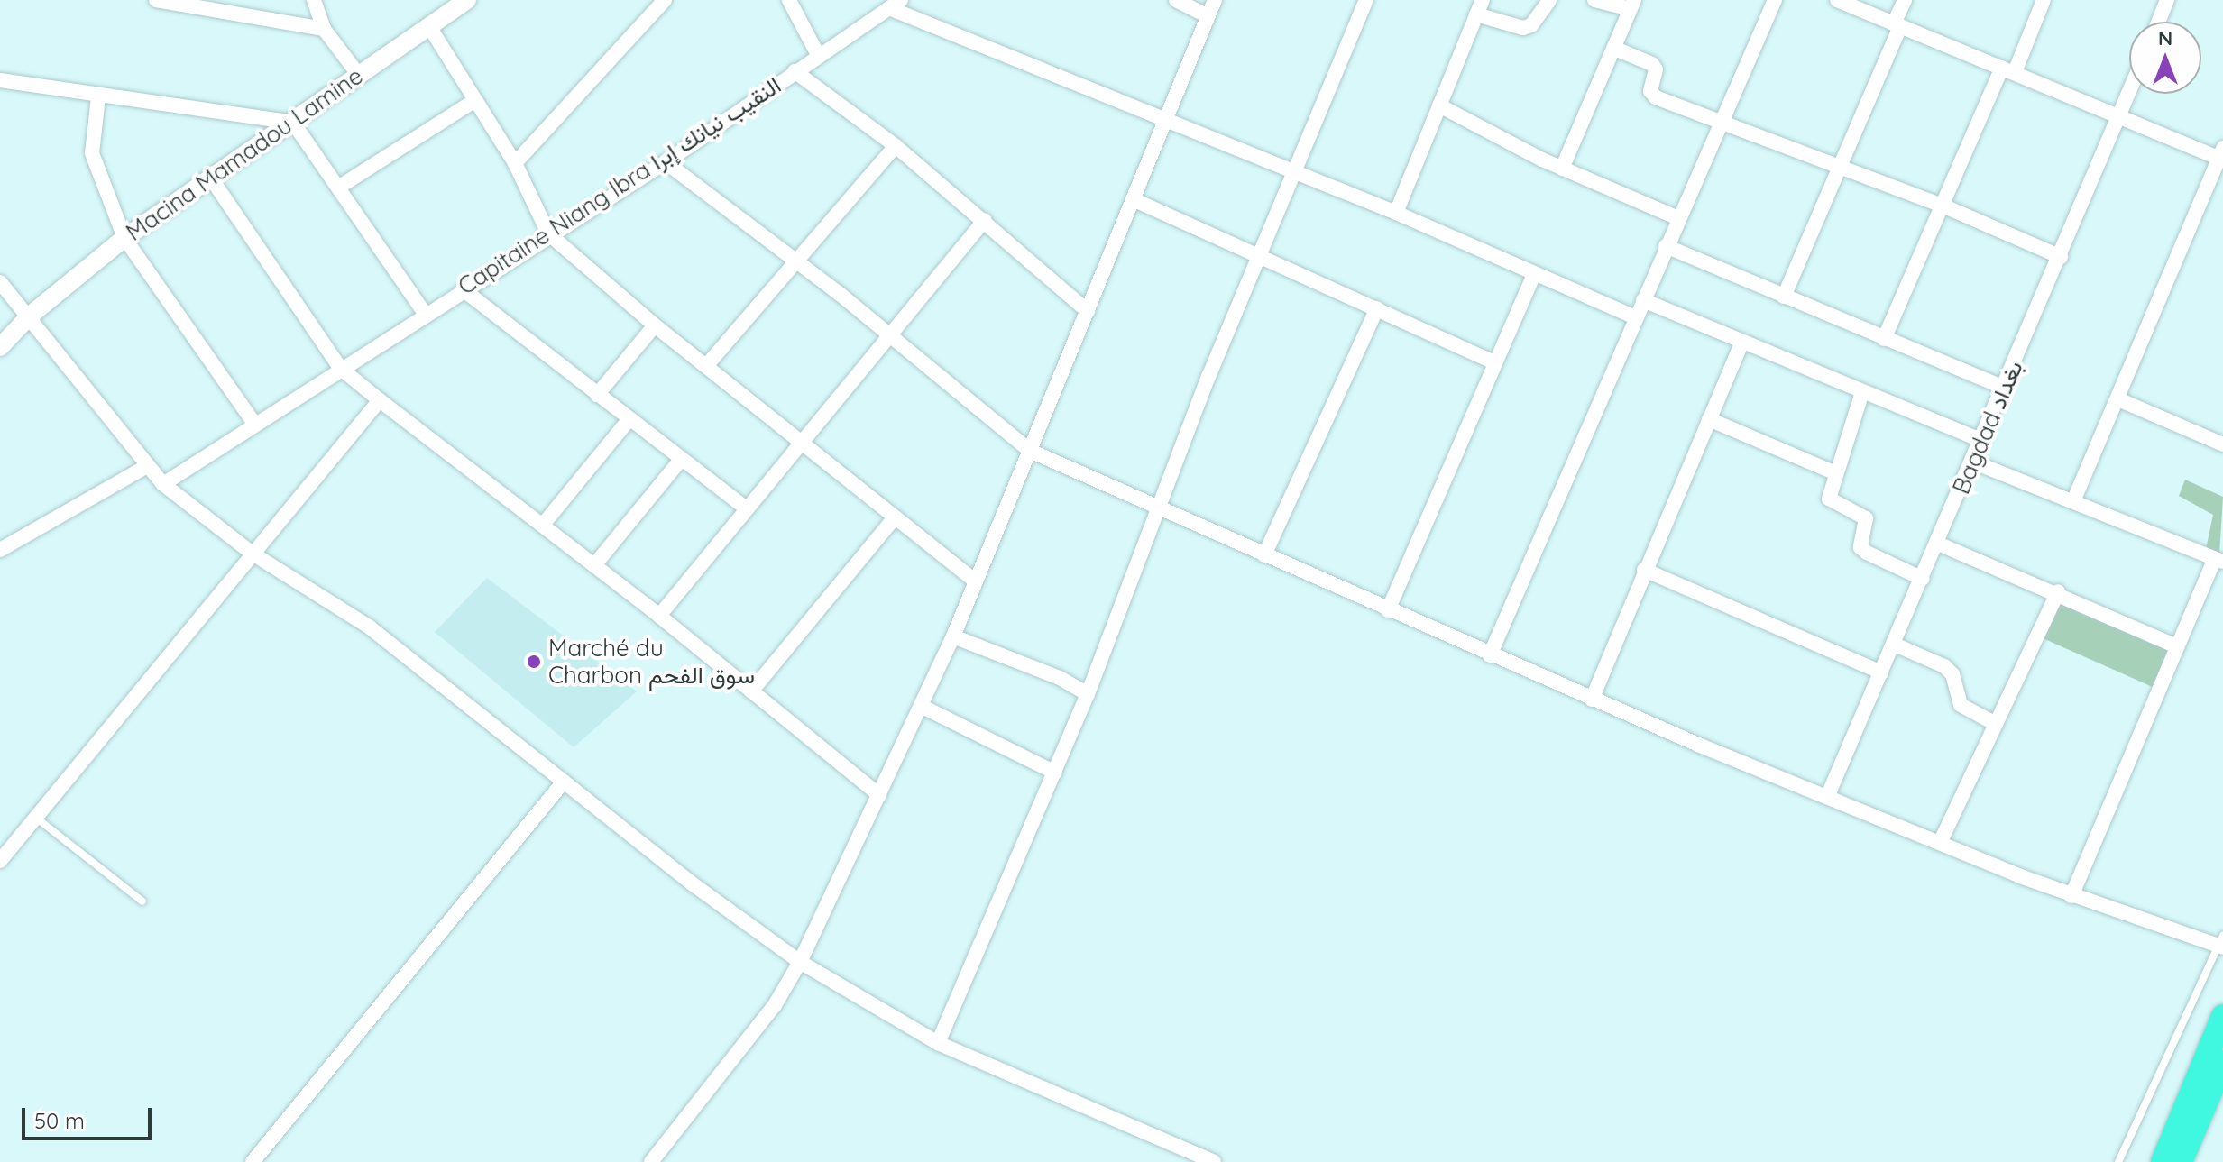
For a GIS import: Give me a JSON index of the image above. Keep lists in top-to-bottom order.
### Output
{
  "streets": {
    "street": ["Macina Mamadou Lamine", "Capitaine Niang Ibra النقيب نيانك إبرا", "Bagdad بغداد"]
  },
  "places": ["Marché du Charbon سوق الفحم"],
  "scale_bar": "50 m",
  "north": "top"
}
